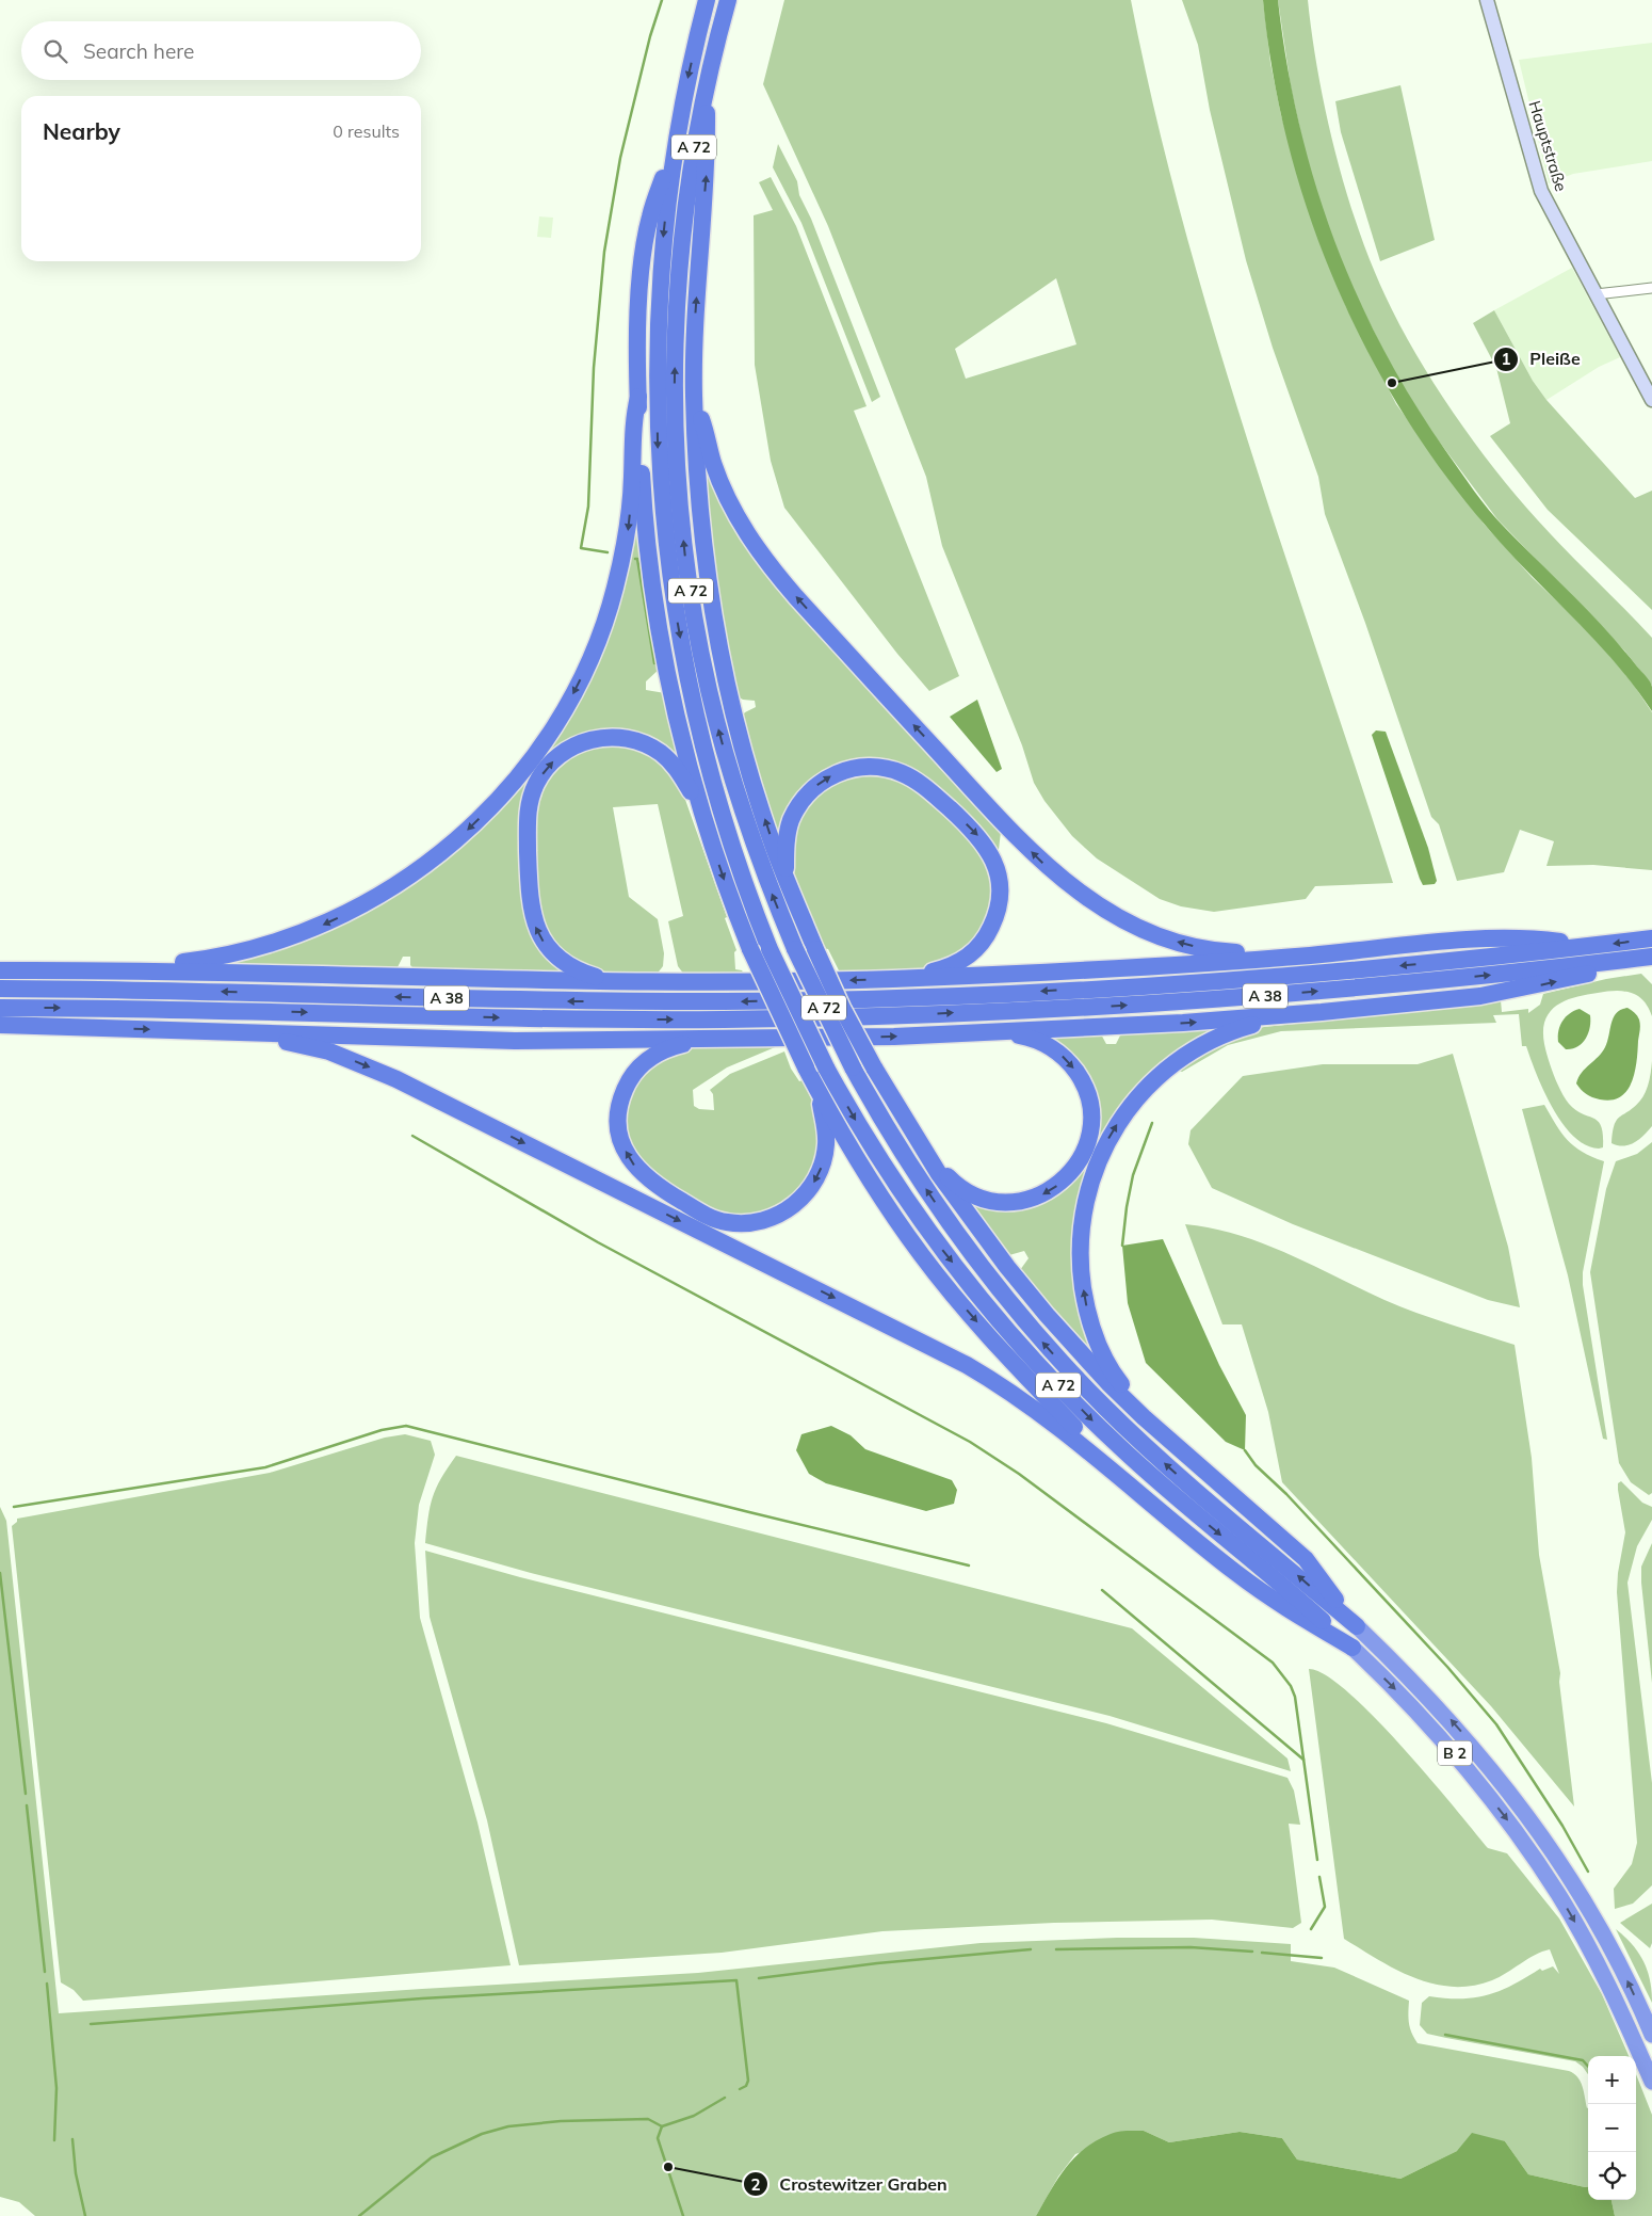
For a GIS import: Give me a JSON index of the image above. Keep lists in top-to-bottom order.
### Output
{
  "streets": {
    "highway": ["A 72", "A 38", "B 2"],
    "main road": ["Hauptstraße"]
  },
  "crossings": [
    ["A 72", "B 2"]
  ],
  "places": ["Pleiße", "Crostewitzer Graben"],
  "page": {
    "search": "Search here",
    "heading": ["Nearby", "0 results"],
    "map_buttons": ["+", "−"]
  }
}
